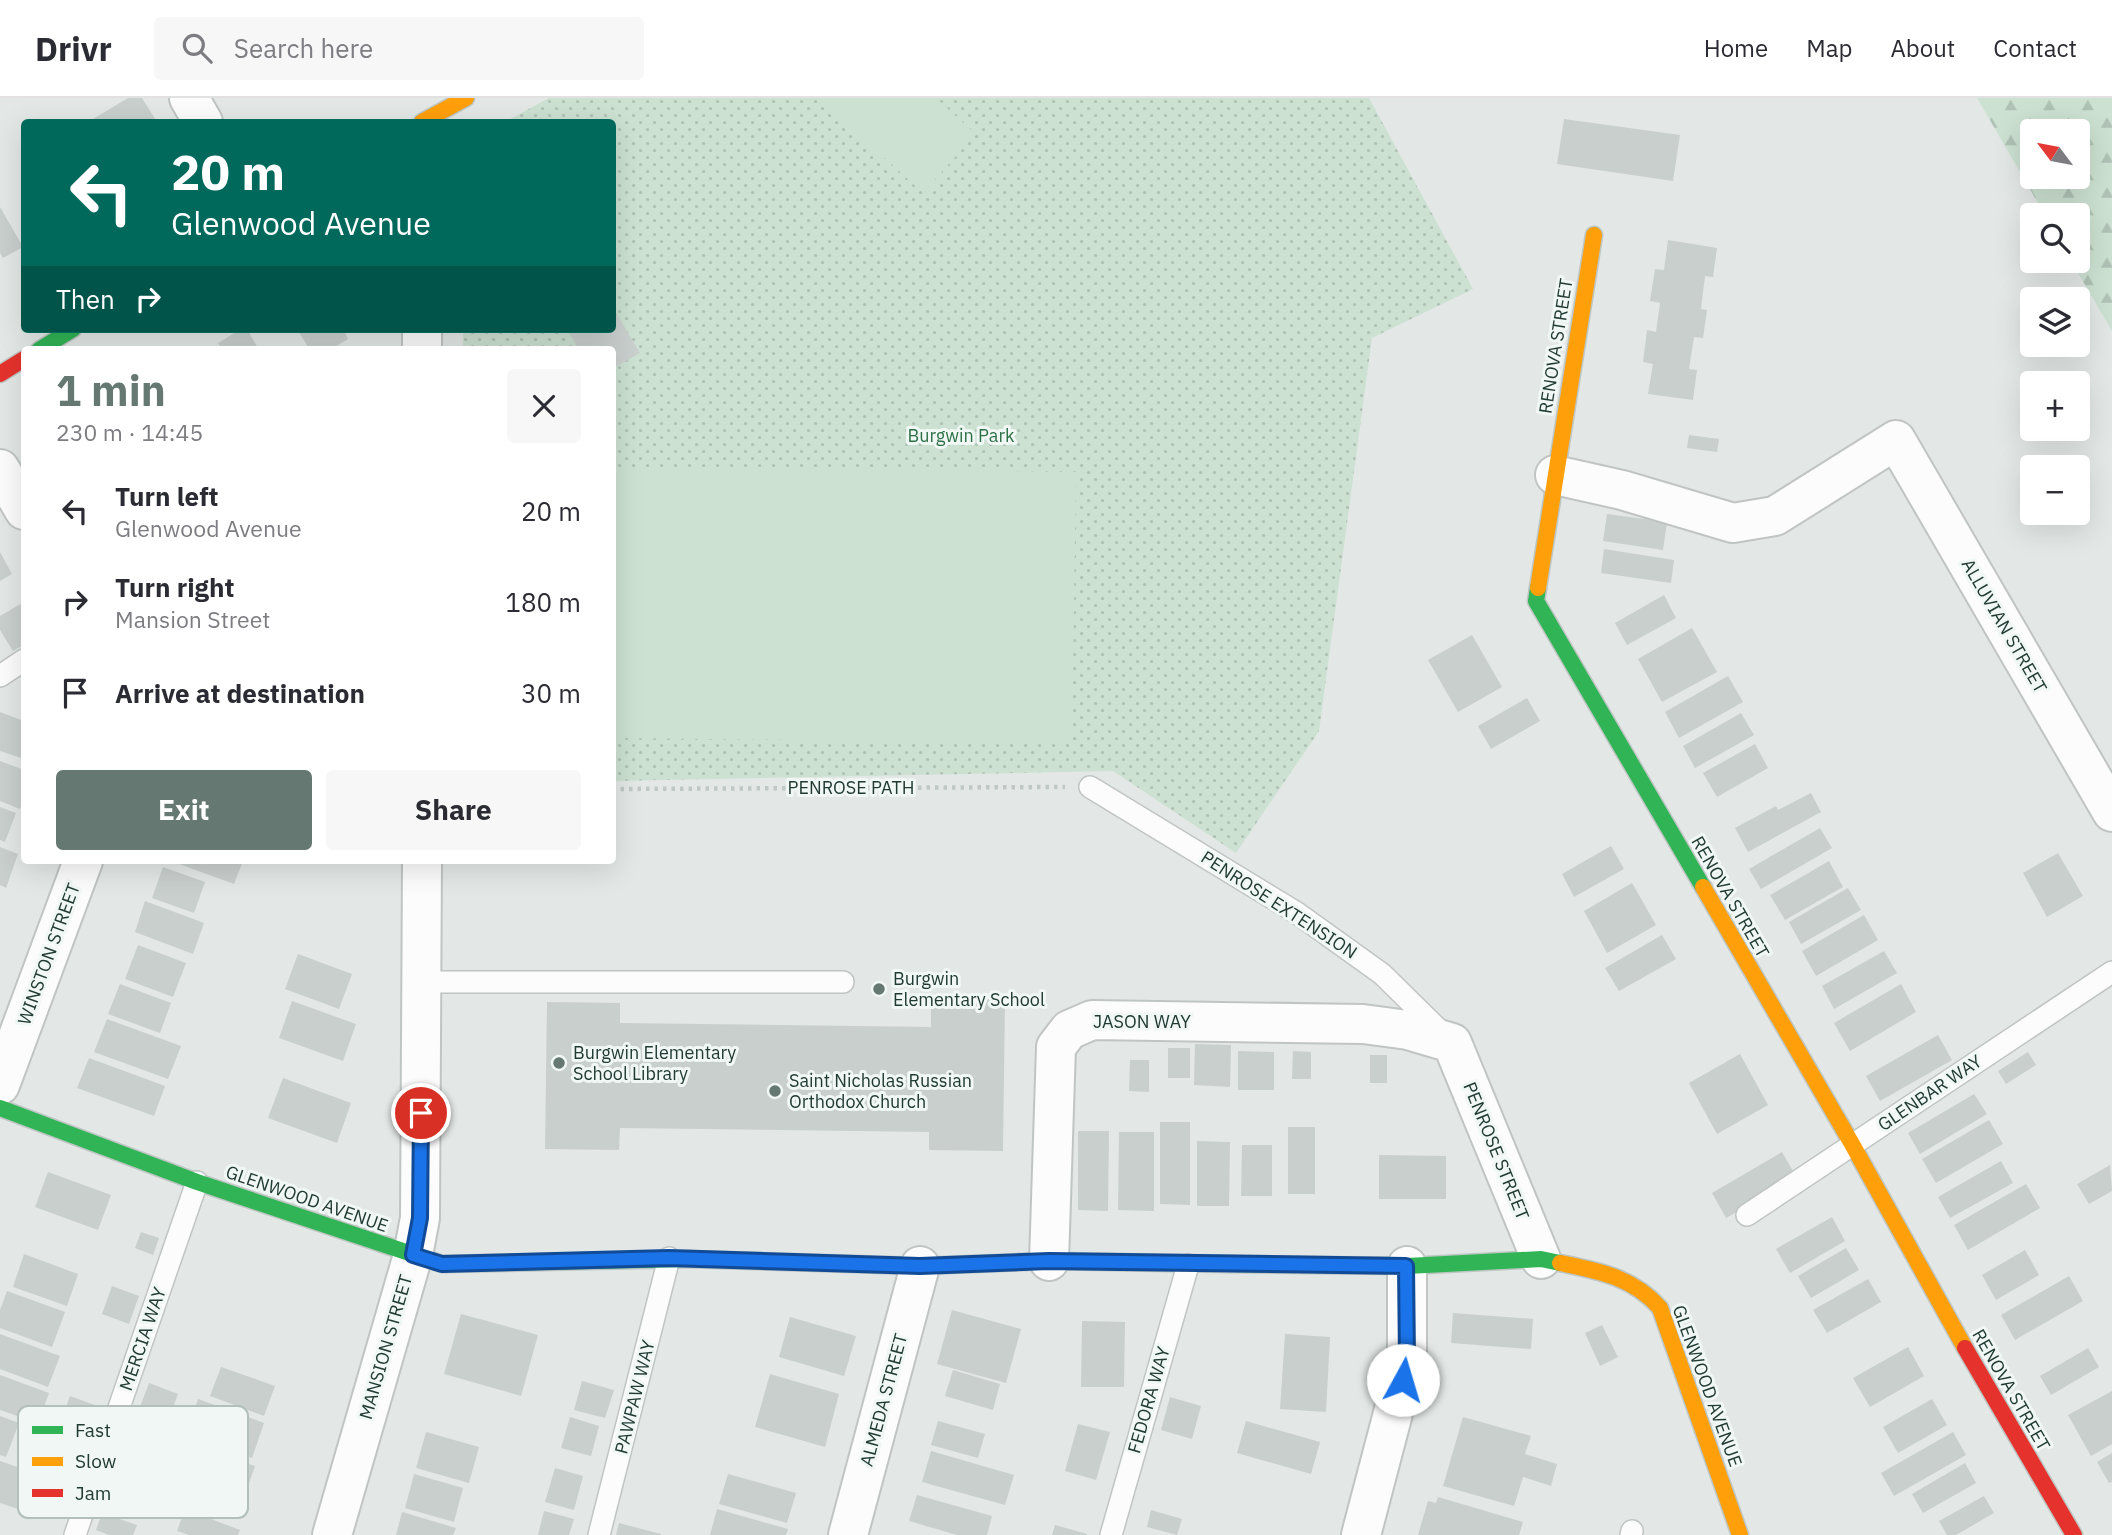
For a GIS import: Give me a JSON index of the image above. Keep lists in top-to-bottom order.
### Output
{
  "streets": {
    "street": [
      "RENOVA STREET",
      "ALLUVIAN STREET",
      "WINSTON STREET",
      "JASON WAY",
      "PENROSE STREET",
      "GLENWOOD AVENUE",
      "MANSION STREET",
      "ALMEDA STREET"
    ],
    "lane": [
      "PENROSE EXTENSION",
      "GLENBAR WAY",
      "MERCIA WAY",
      "PAWPAW WAY",
      "FEDORA WAY"
    ],
    "path": ["PENROSE PATH"]
  },
  "crossings": [
    ["RENOVA STREET", "ALLUVIAN STREET"],
    ["RENOVA STREET", "GLENBAR WAY"],
    ["PENROSE PATH", "PENROSE EXTENSION"],
    ["PENROSE EXTENSION", "JASON WAY"],
    ["PENROSE EXTENSION", "PENROSE STREET"],
    ["JASON WAY", "PENROSE STREET"],
    ["JASON WAY", "GLENWOOD AVENUE"],
    ["PENROSE STREET", "GLENWOOD AVENUE"],
    ["GLENWOOD AVENUE", "MERCIA WAY"],
    ["GLENWOOD AVENUE", "MANSION STREET"],
    ["GLENWOOD AVENUE", "PAWPAW WAY"],
    ["GLENWOOD AVENUE", "ALMEDA STREET"],
    ["GLENWOOD AVENUE", "FEDORA WAY"]
  ],
  "parks": ["Burgwin Park"],
  "places": ["Burgwin Elementary School", "Burgwin Elementary School Library", "Saint Nicholas Russian Orthodox Church"],
  "legend": ["Fast", "Slow", "Jam"],
  "north": "top left",
  "page": {
    "header": "Drivr",
    "search": "Search here",
    "nav": [
      "Home",
      "Map",
      "About",
      "Contact"
    ],
    "map_buttons": ["+", "−"],
    "turn": ["20 m", "Glenwood Avenue"],
    "then": "Then",
    "heading": ["1 min", "230 m · 14:45"],
    "list": [
      {
        "name": "Turn left",
        "note": "Glenwood Avenue",
        "value": "20 m"
      },
      {
        "name": "Turn right",
        "note": "Mansion Street",
        "value": "180 m"
      },
      {
        "name": "Arrive at destination",
        "value": "30 m"
      }
    ],
    "buttons": ["Exit", "Share"]
  }
}
